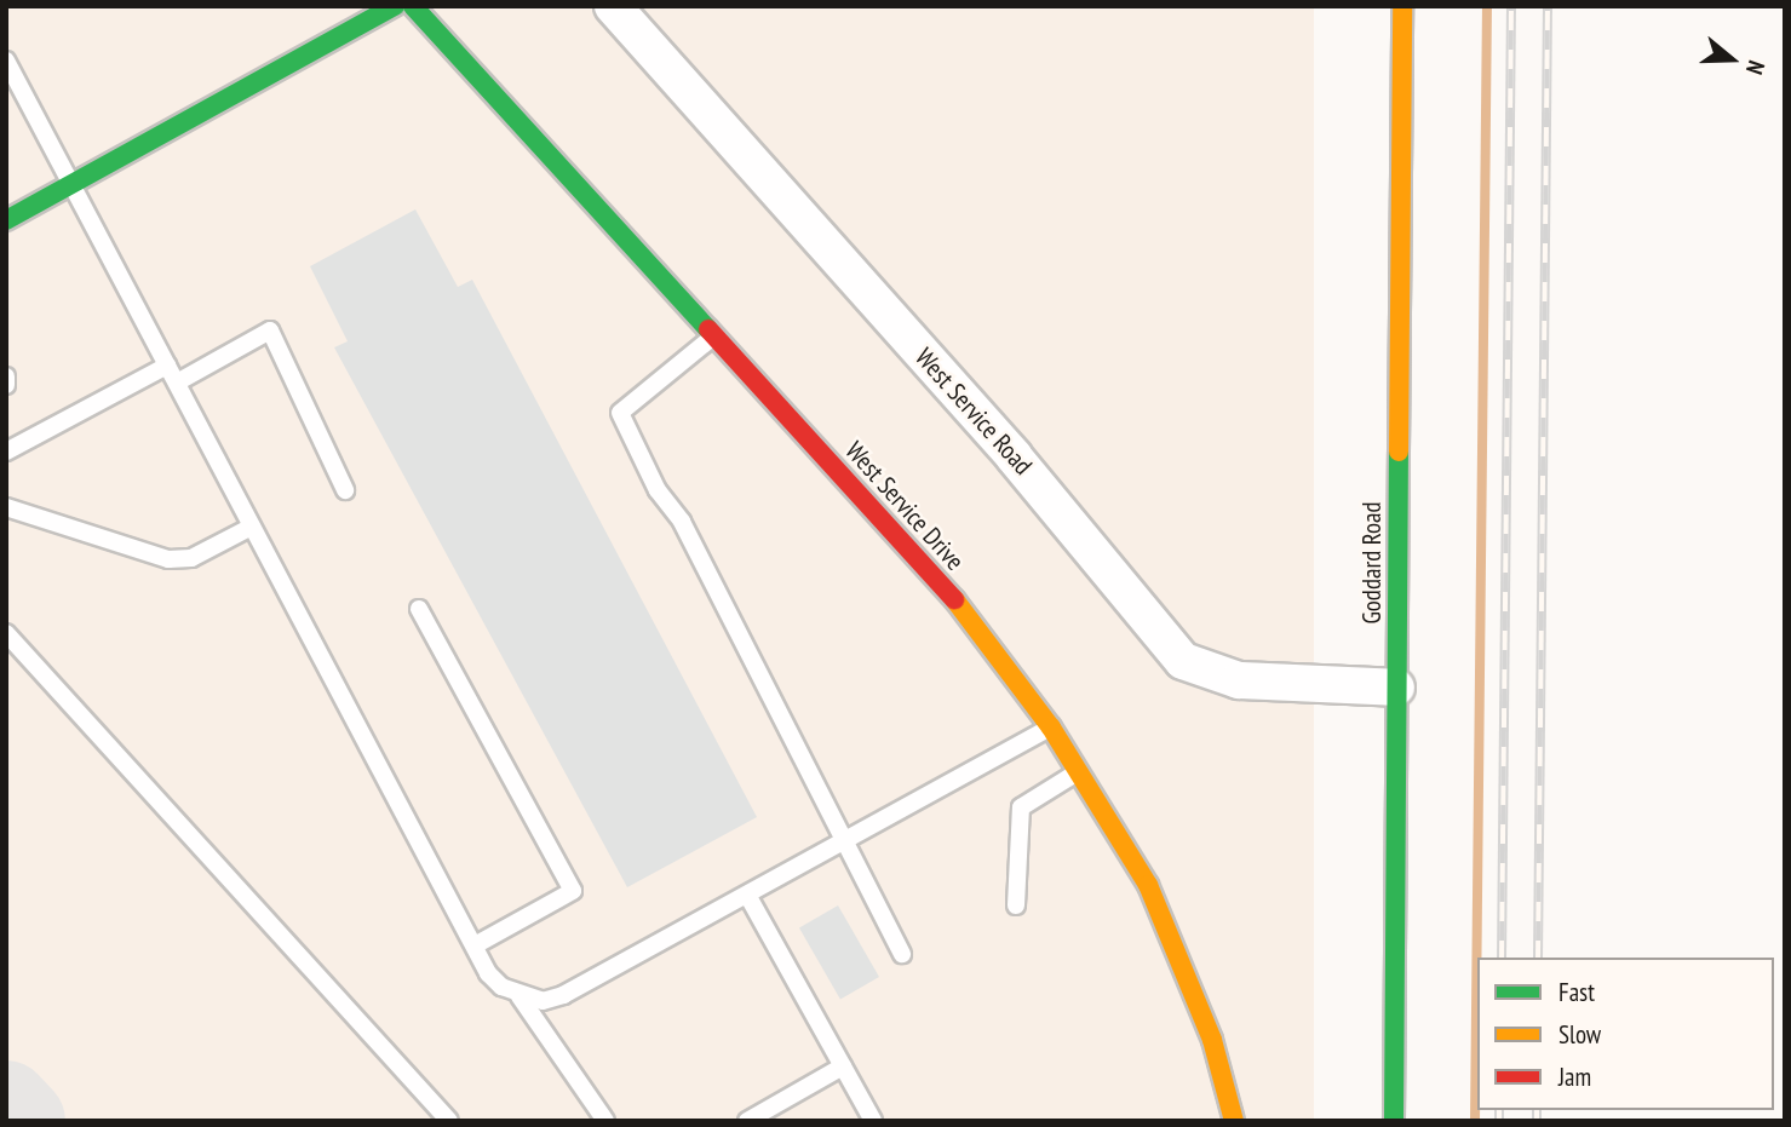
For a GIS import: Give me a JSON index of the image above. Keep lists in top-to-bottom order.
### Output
{
  "streets": {
    "street": ["West Service Road", "West Service Drive", "Goddard Road"]
  },
  "crossings": [
    ["West Service Road", "Goddard Road"]
  ],
  "legend": ["Fast", "Slow", "Jam"],
  "north": "right"
}
